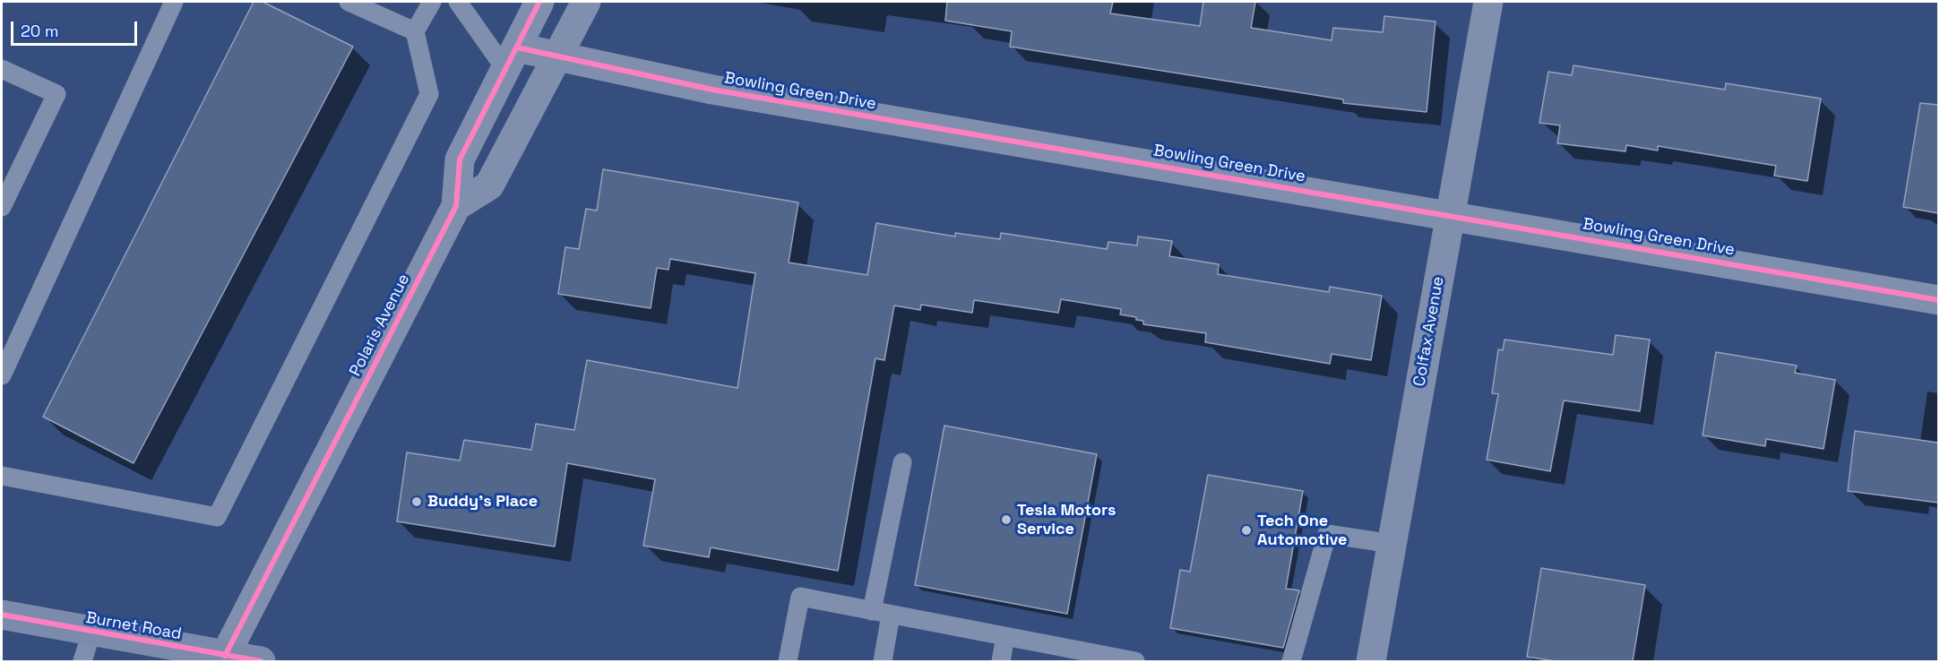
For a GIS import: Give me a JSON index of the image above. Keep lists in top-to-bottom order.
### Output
{
  "streets": {
    "main road": ["Burnet Road"],
    "street": ["Bowling Green Drive", "Polaris Avenue", "Colfax Avenue"]
  },
  "crossings": [
    ["Bowling Green Drive", "Polaris Avenue"],
    ["Bowling Green Drive", "Colfax Avenue"],
    ["Polaris Avenue", "Burnet Road"]
  ],
  "places": ["Buddy's Place", "Tesla Motors Service", "Tech One Automotive"],
  "scale_bar": "20 m"
}
